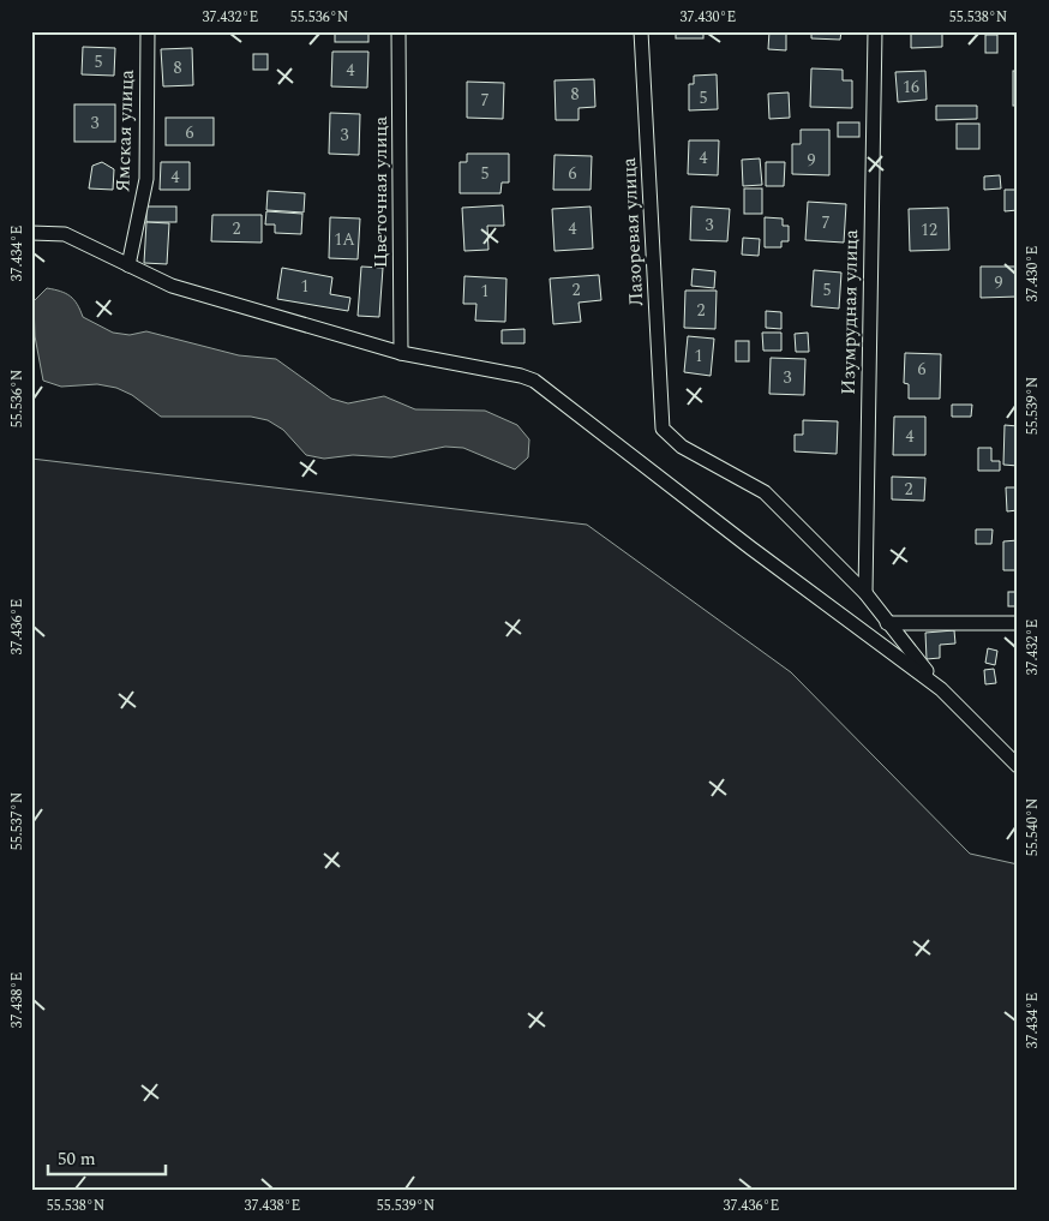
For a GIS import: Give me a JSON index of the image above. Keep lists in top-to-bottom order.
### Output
{
  "streets": {
    "street": [
      "Ямская улица",
      "Цветочная улица",
      "Лазоревая улица",
      "Изумрудная улица"
    ]
  },
  "crossings": [
    ["Лазоревая улица", "Изумрудная улица"]
  ],
  "house_numbers": [
    "5",
    "8",
    "4",
    "16",
    "8",
    "5",
    "7",
    "3",
    "6",
    "3",
    "4",
    "9",
    "5",
    "6",
    "4",
    "7",
    "3",
    "2",
    "4",
    "12",
    "1А",
    "9",
    "1",
    "2",
    "5",
    "1",
    "2",
    "1",
    "6",
    "3",
    "4",
    "2"
  ],
  "scale_bar": "50 m",
  "coordinates": [
    "37.432°E",
    "55.536°N",
    "37.430°E",
    "55.538°N",
    "37.434°E",
    "55.539°N",
    "37.436°E",
    "55.537°N",
    "55.540°N",
    "37.438°E"
  ]
}
